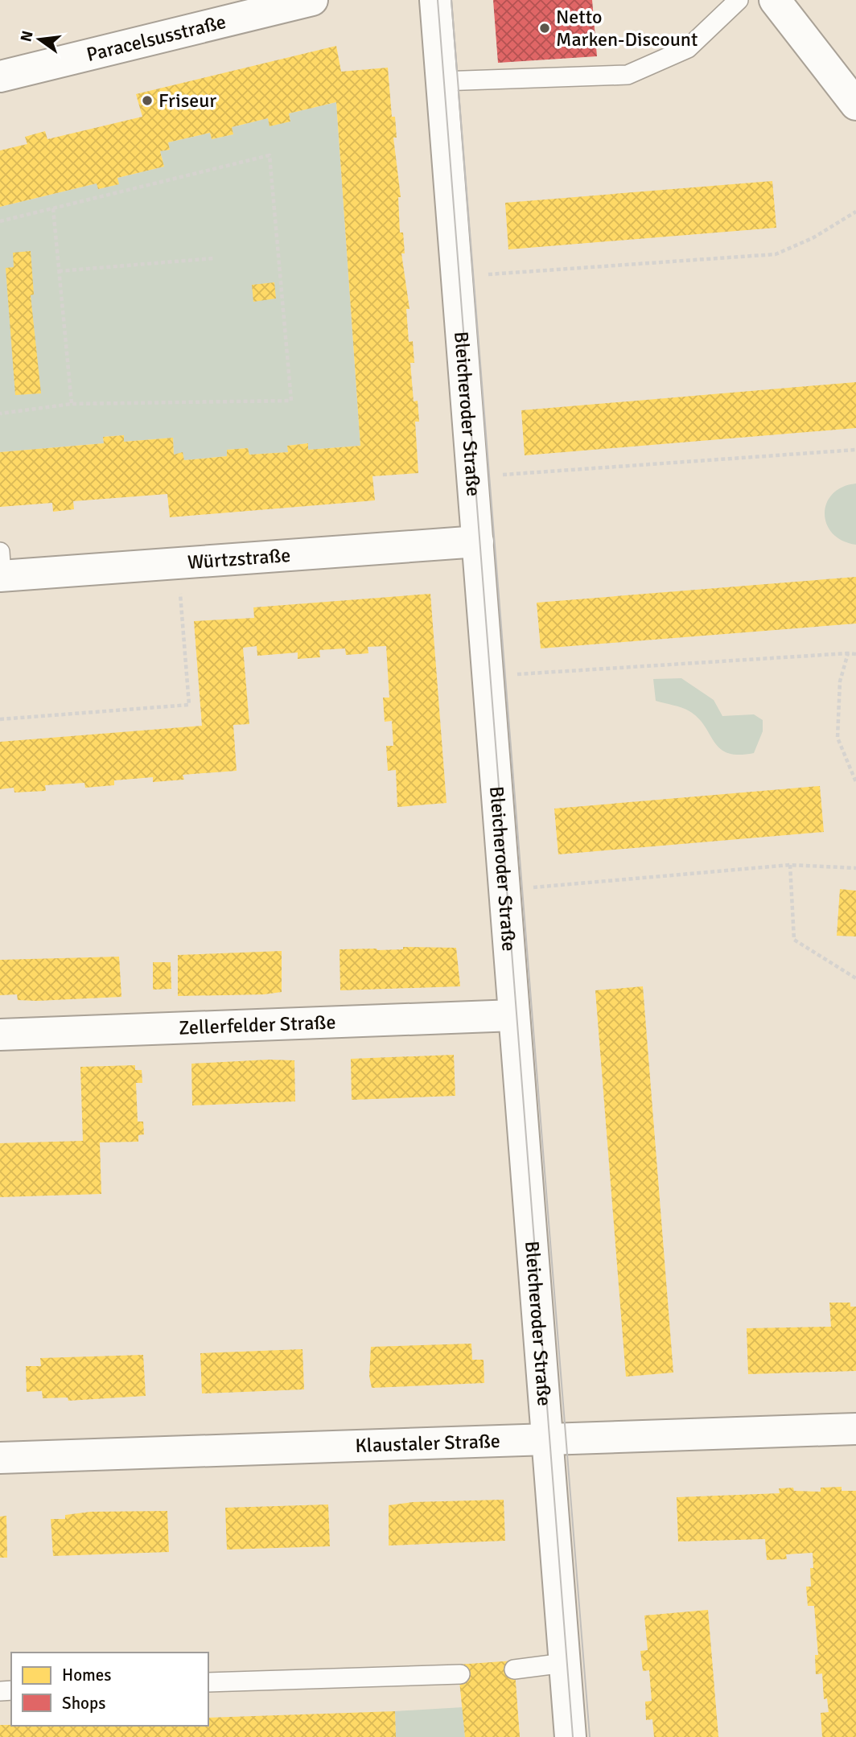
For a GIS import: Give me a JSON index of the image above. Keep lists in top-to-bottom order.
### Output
{
  "streets": {
    "street": [
      "Paracelsusstraße",
      "Bleicheroder Straße",
      "Würtzstraße",
      "Zellerfelder Straße",
      "Klaustaler Straße"
    ]
  },
  "crossings": [
    ["Bleicheroder Straße", "Würtzstraße"],
    ["Bleicheroder Straße", "Zellerfelder Straße"],
    ["Bleicheroder Straße", "Klaustaler Straße"]
  ],
  "places": ["Netto Marken-Discount", "Friseur"],
  "legend": ["Homes", "Shops"],
  "north": "left"
}
